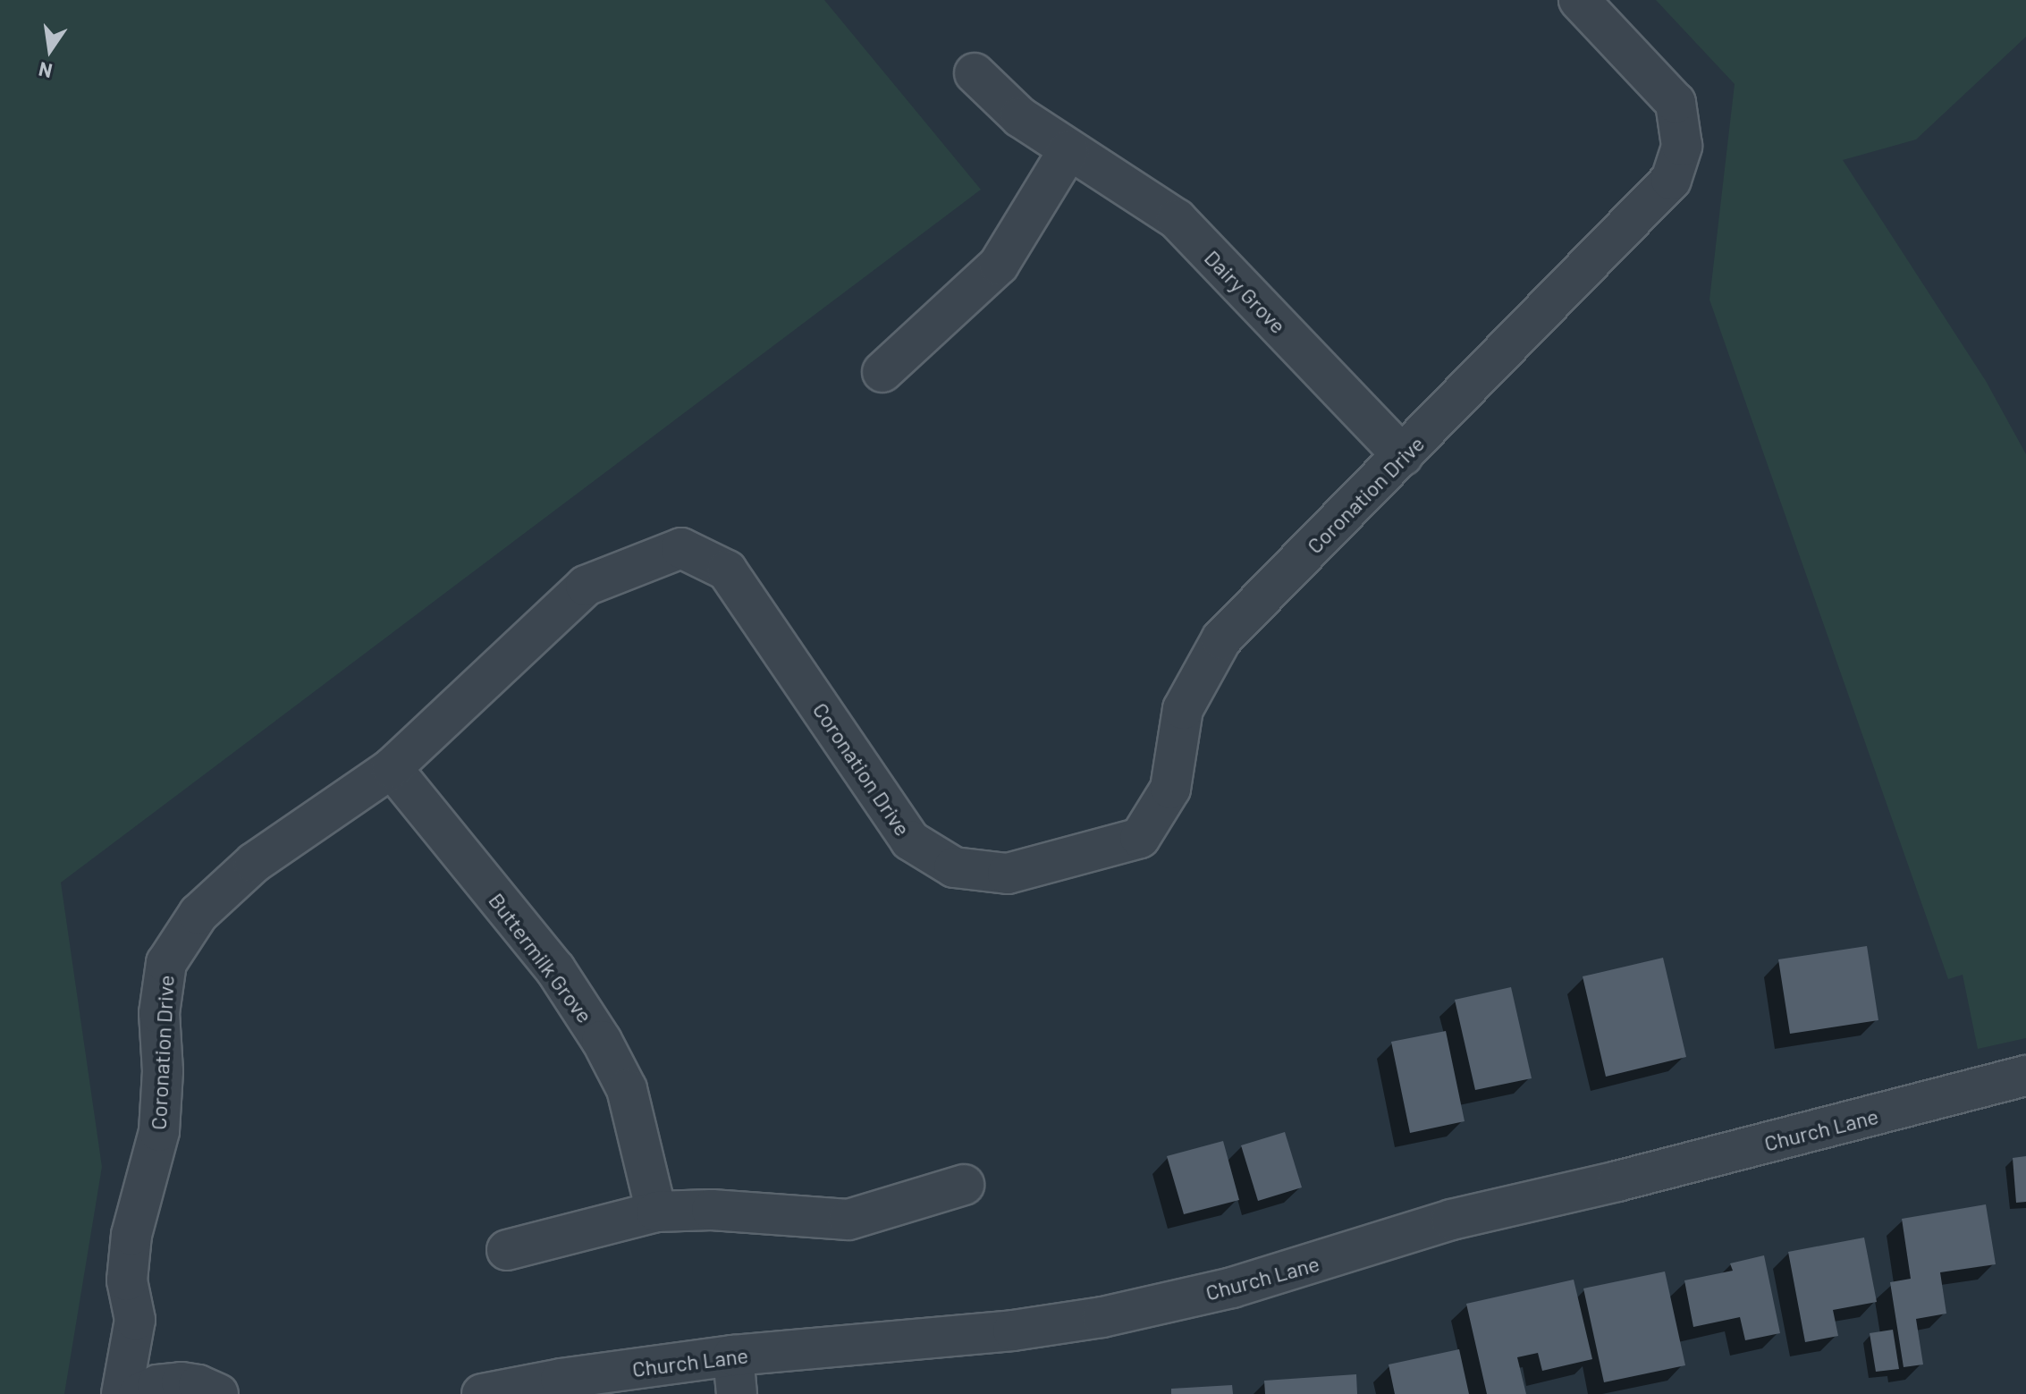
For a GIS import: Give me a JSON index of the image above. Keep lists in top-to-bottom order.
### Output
{
  "streets": {
    "street": [
      "Dairy Grove",
      "Coronation Drive",
      "Buttermilk Grove",
      "Church Lane"
    ]
  },
  "crossings": [
    ["Dairy Grove", "Coronation Drive"],
    ["Coronation Drive", "Buttermilk Grove"]
  ],
  "north": "bottom"
}
